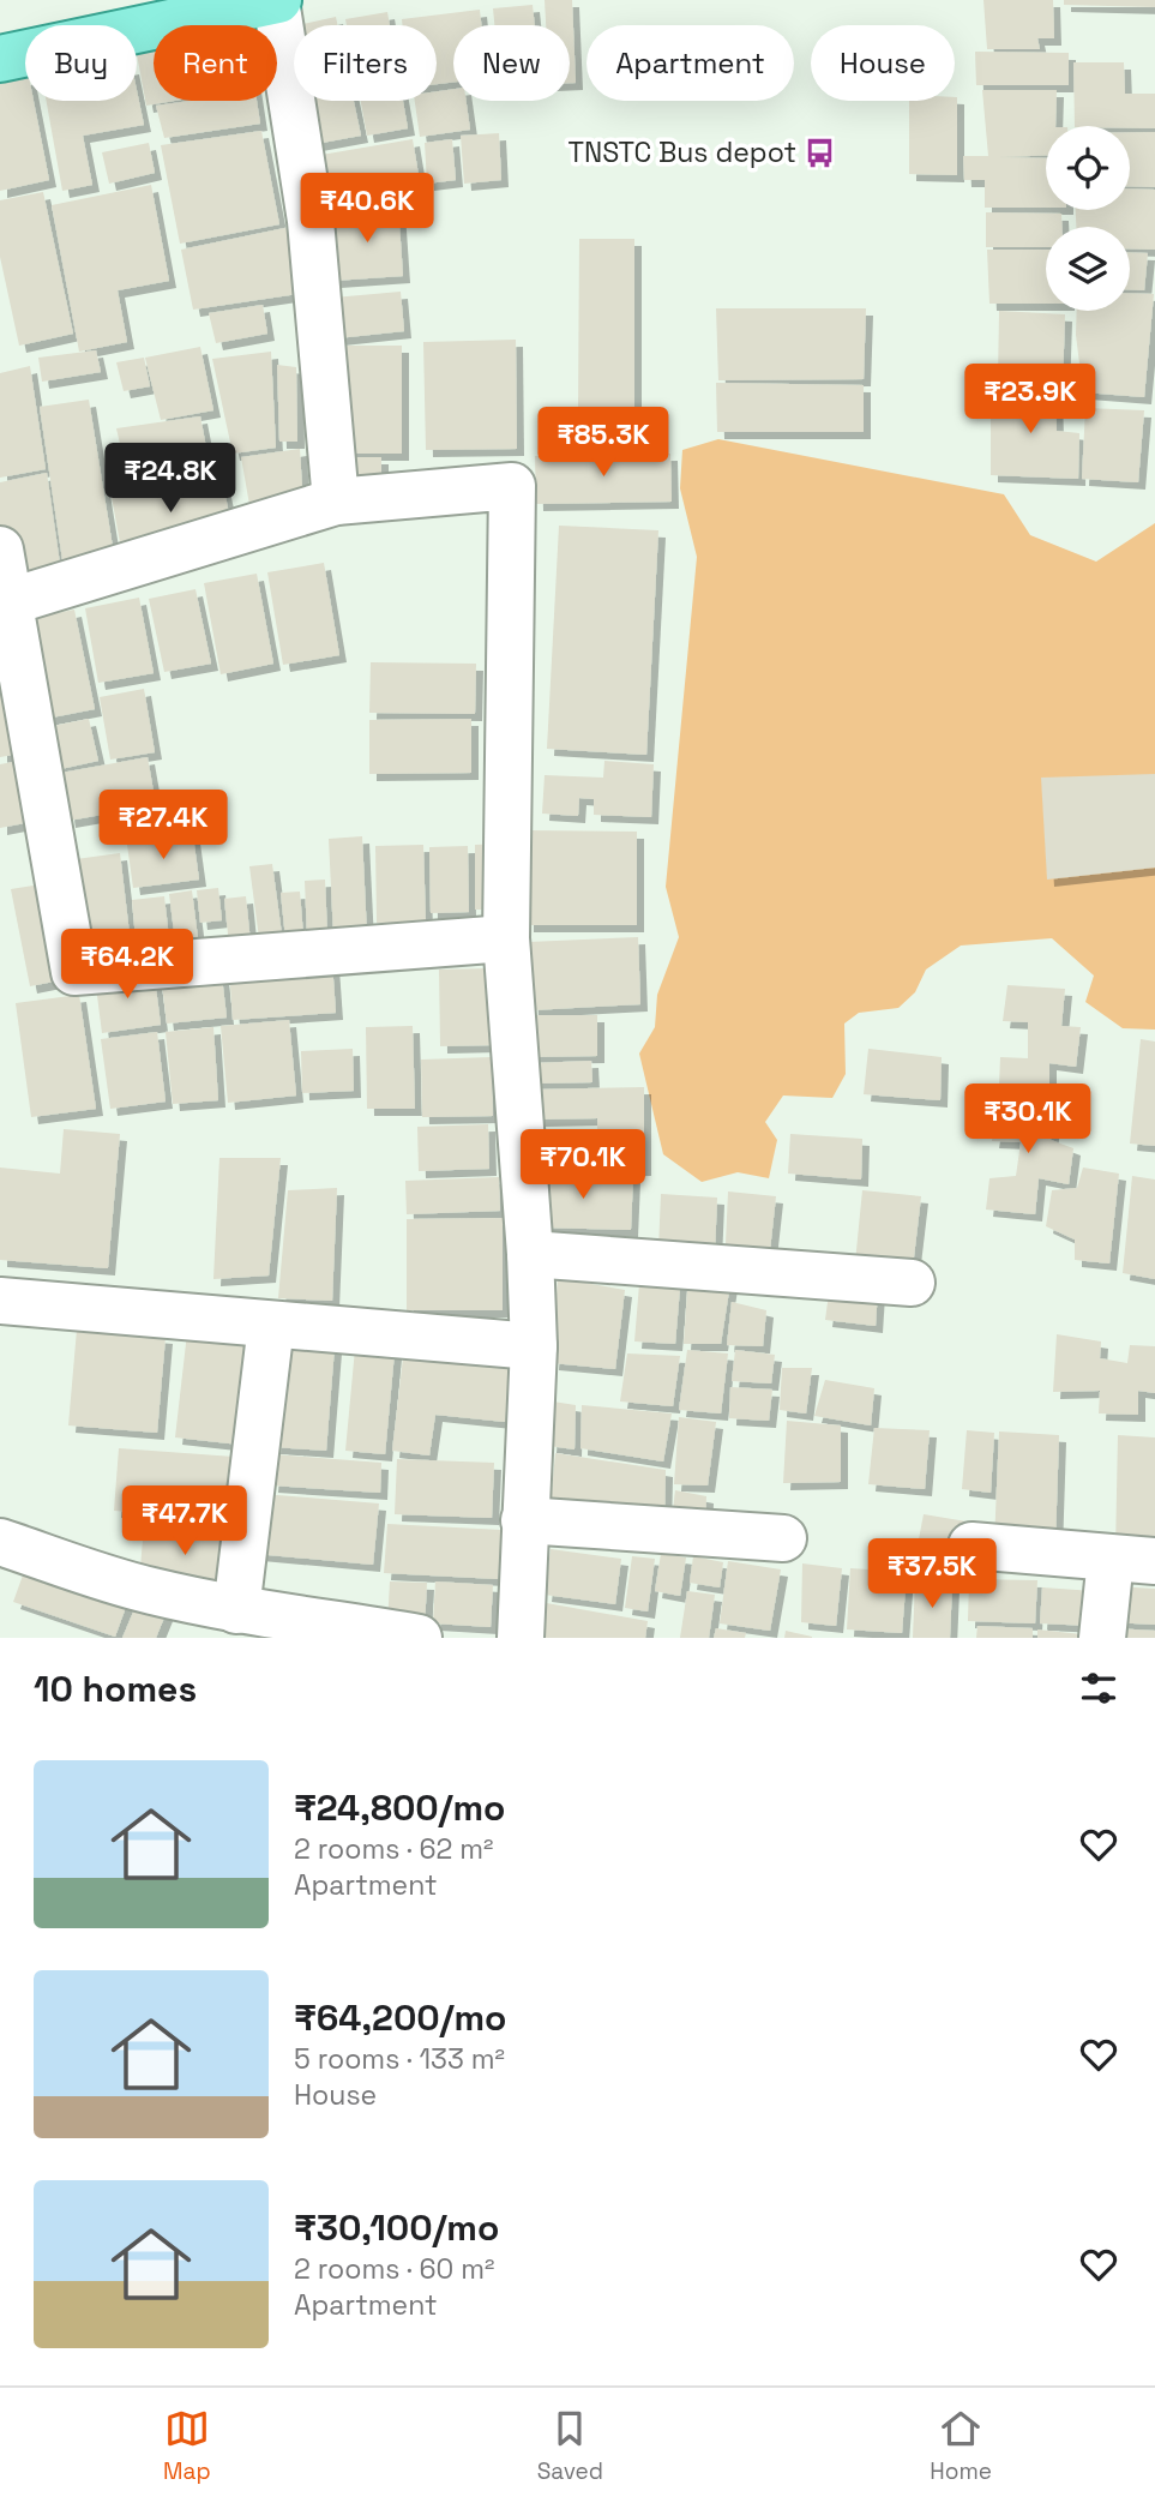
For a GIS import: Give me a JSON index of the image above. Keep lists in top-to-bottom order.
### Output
{
  "places": {
    "bus stop": ["TNSTC Bus depot"]
  },
  "page": {
    "chip": [
      "Buy",
      "Rent",
      "Filters",
      "New",
      "Apartment",
      "House"
    ],
    "price": [
      "₹40.6K",
      "₹23.9K",
      "₹85.3K",
      "₹24.8K",
      "₹27.4K",
      "₹64.2K",
      "₹30.1K",
      "₹70.1K",
      "₹47.7K",
      "₹37.5K"
    ],
    "heading": "10 homes",
    "list": [
      {
        "name": "₹24,800/mo",
        "note": "2 rooms · 62 m² · Apartment"
      },
      {
        "name": "₹64,200/mo",
        "note": "5 rooms · 133 m² · House"
      },
      {
        "name": "₹30,100/mo",
        "note": "2 rooms · 60 m² · Apartment"
      }
    ],
    "tabs": ["Map", "Saved", "Home"]
  }
}
